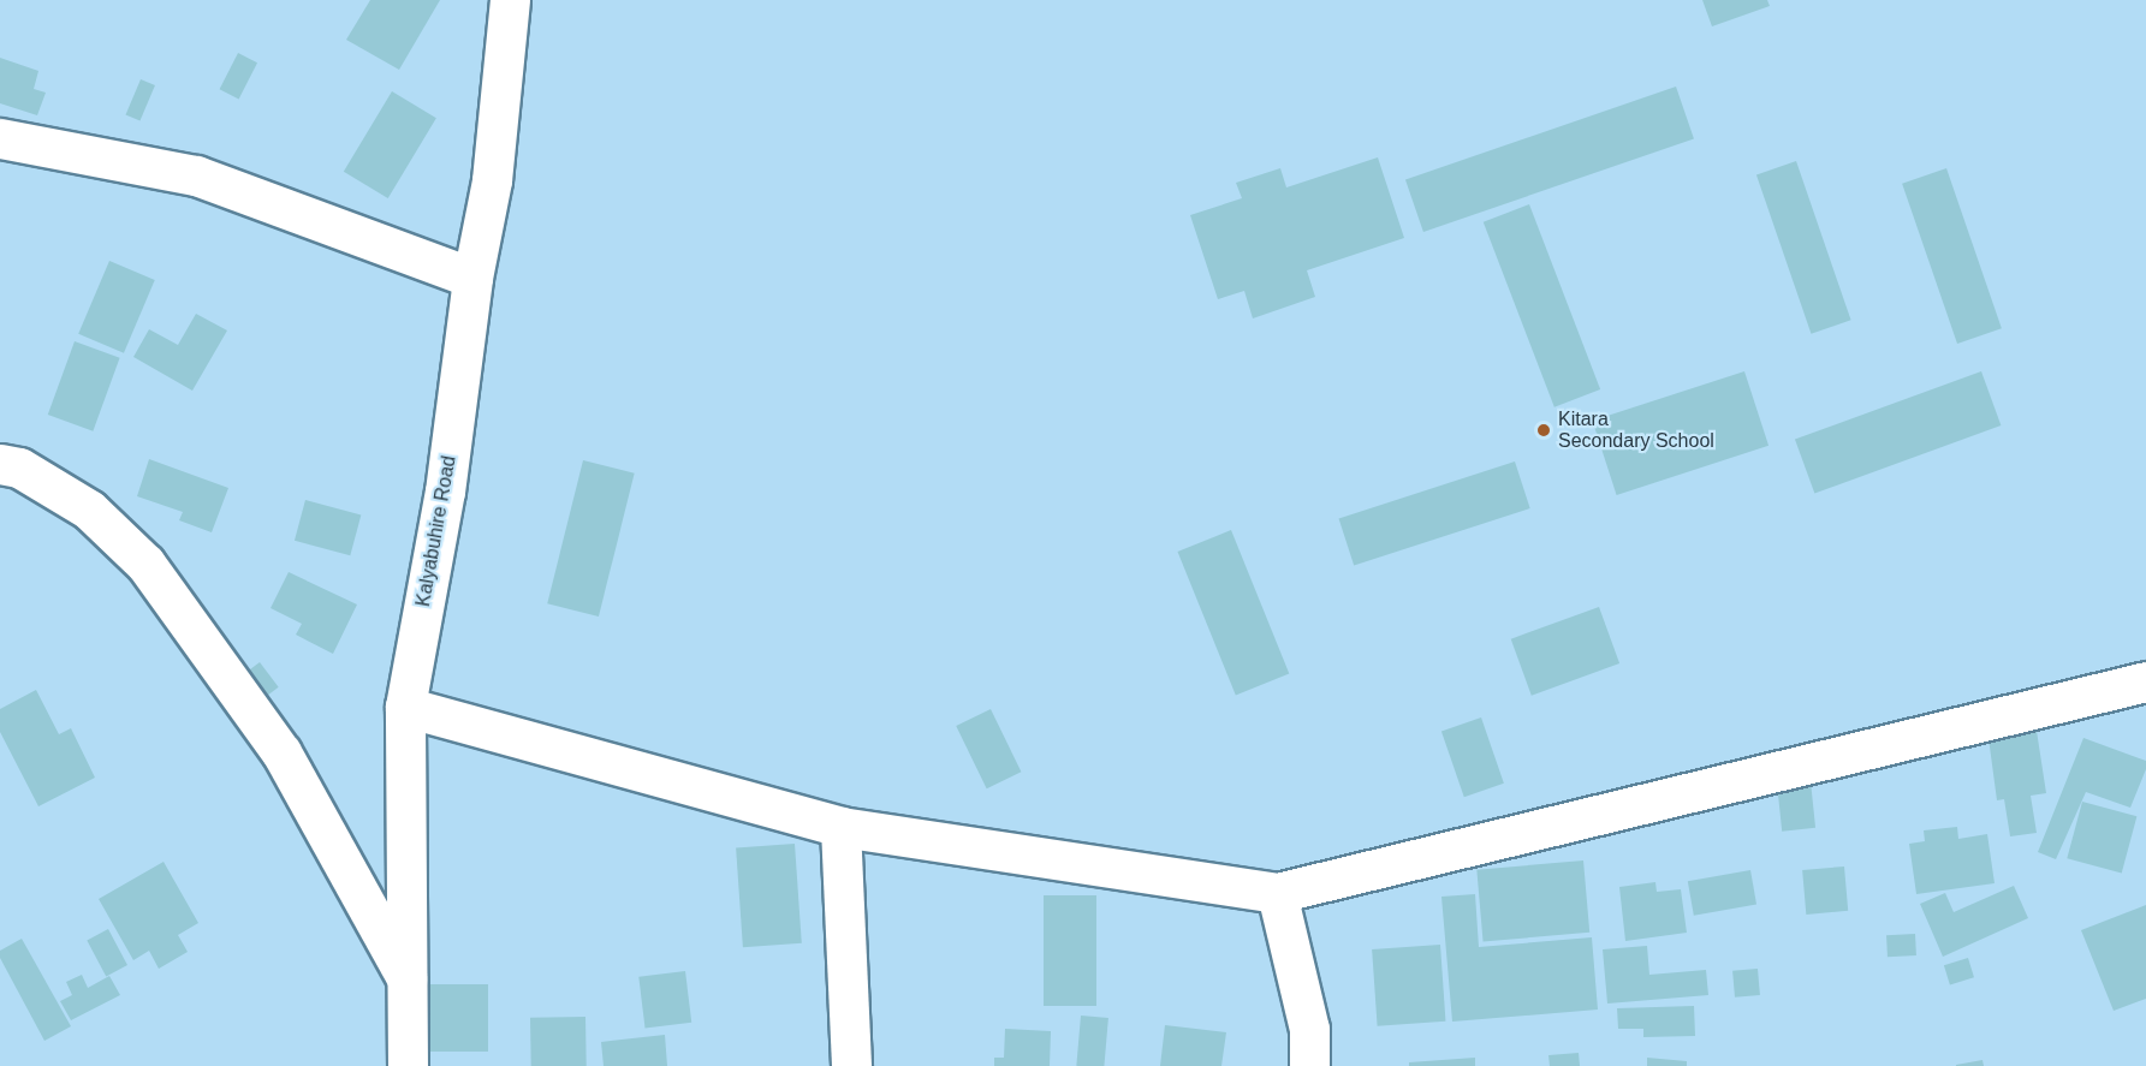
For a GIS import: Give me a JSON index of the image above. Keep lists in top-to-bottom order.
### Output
{
  "streets": {
    "street": ["Kalyabuhire Road"]
  },
  "places": ["Kitara Secondary School"]
}
